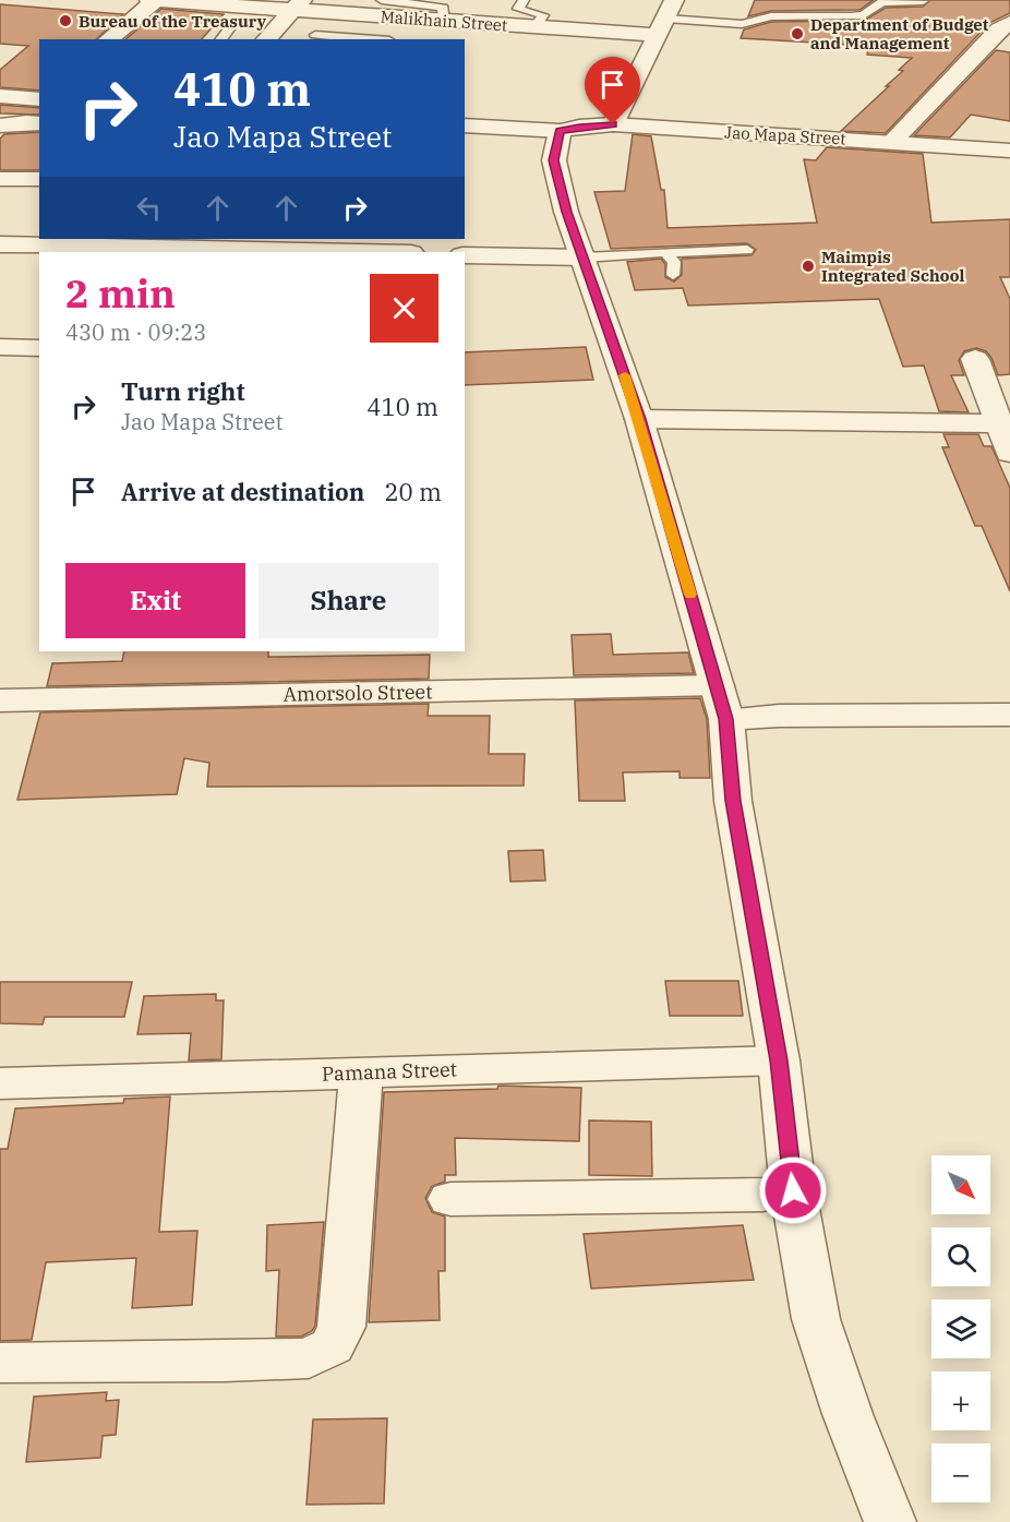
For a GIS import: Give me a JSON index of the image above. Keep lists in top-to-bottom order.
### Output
{
  "streets": {
    "street": [
      "Malikhain Street",
      "Jao Mapa Street",
      "Amorsolo Street",
      "Pamana Street"
    ]
  },
  "places": ["Bureau of the Treasury", "Department of Budget and Management", "Maimpis Integrated School"],
  "north": "bottom right",
  "page": {
    "turn": ["410 m", "Jao Mapa Street"],
    "heading": ["2 min", "430 m · 09:23"],
    "list": [
      {
        "name": "Turn right",
        "note": "Jao Mapa Street",
        "value": "410 m"
      },
      {
        "name": "Arrive at destination",
        "value": "20 m"
      }
    ],
    "buttons": ["Exit", "Share"],
    "map_buttons": ["+", "−"]
  }
}
